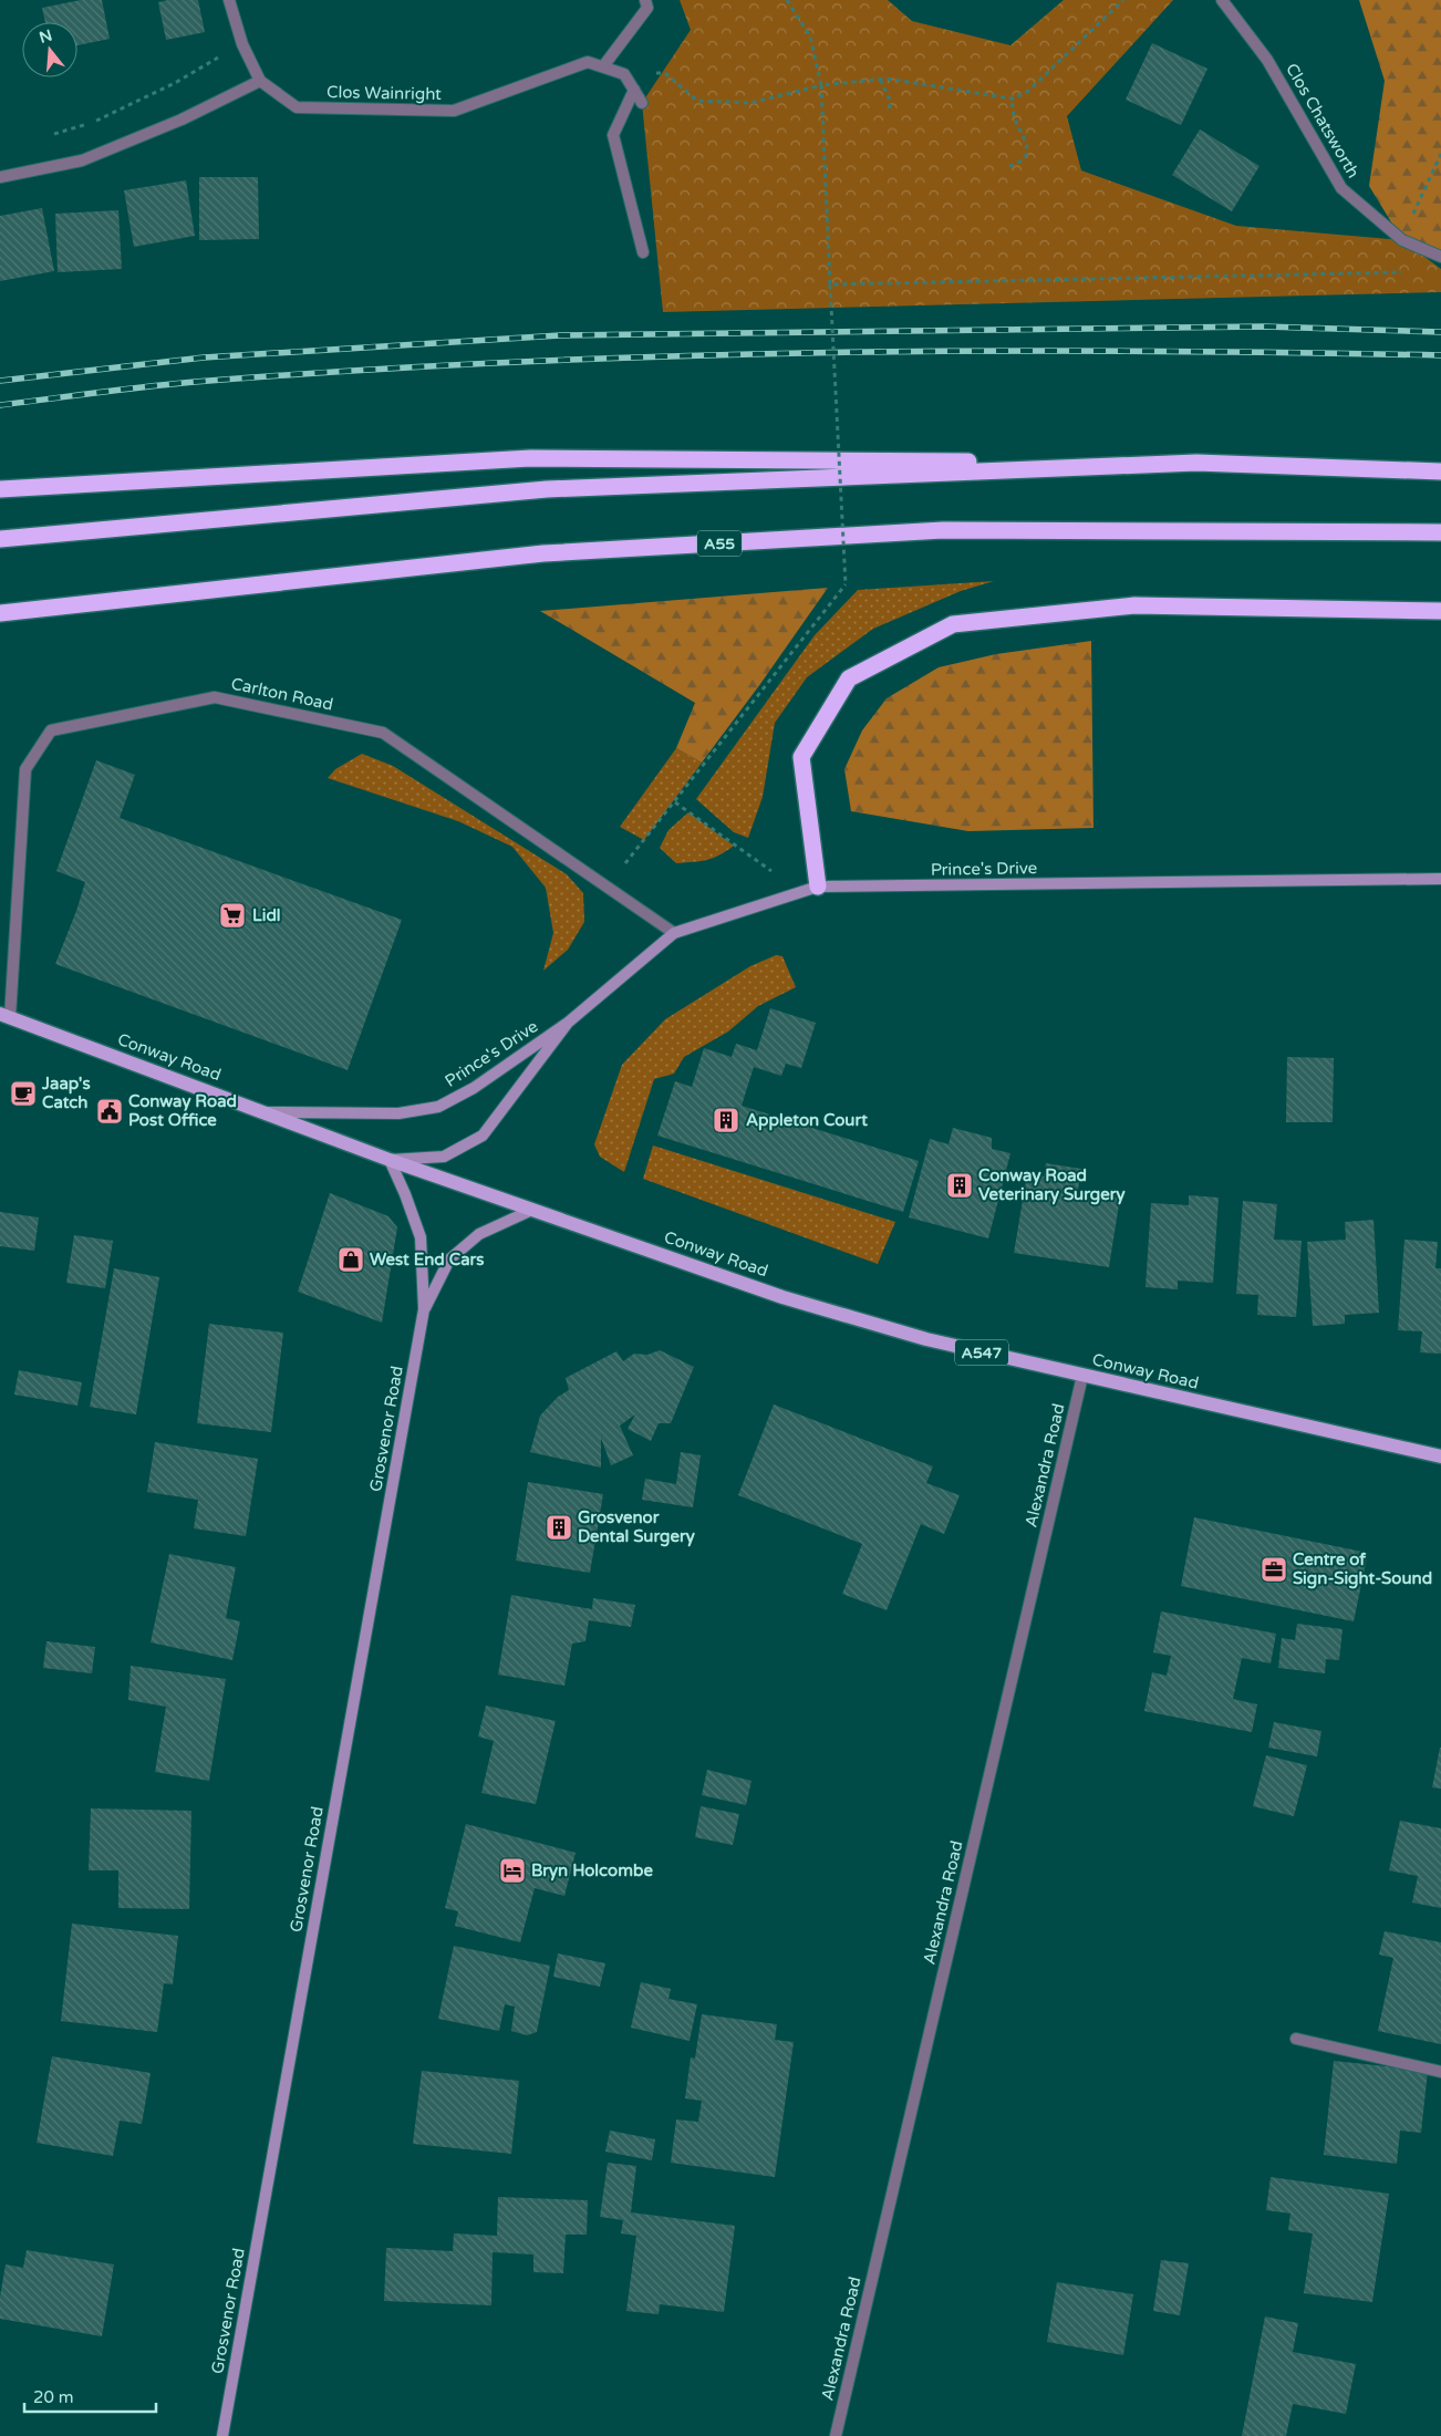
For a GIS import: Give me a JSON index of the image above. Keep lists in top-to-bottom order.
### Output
{
  "streets": {
    "highway": ["A55"],
    "main road": [
      "Prince's Drive",
      "Conway Road",
      "A547",
      "Grosvenor Road"
    ],
    "street": [
      "Clos Wainright",
      "Clos Chatsworth",
      "Carlton Road",
      "Alexandra Road"
    ]
  },
  "crossings": [
    ["Carlton Road", "Prince's Drive"],
    ["Carlton Road", "Conway Road"],
    ["Prince's Drive", "Conway Road"],
    ["Prince's Drive", "Grosvenor Road"],
    ["Conway Road", "Grosvenor Road"],
    ["Conway Road", "Alexandra Road"]
  ],
  "places": {
    "supermarket": ["Lidl"],
    "cafe": ["Jaap's Catch"],
    "public building": ["Conway Road Post Office"],
    "building": ["Appleton Court", "Conway Road Veterinary Surgery", "Grosvenor Dental Surgery"],
    "shop": ["West End Cars"],
    "office": ["Centre of Sign-Sight-Sound"],
    "hotel": ["Bryn Holcombe"]
  },
  "scale_bar": "20 m",
  "north": "top"
}
